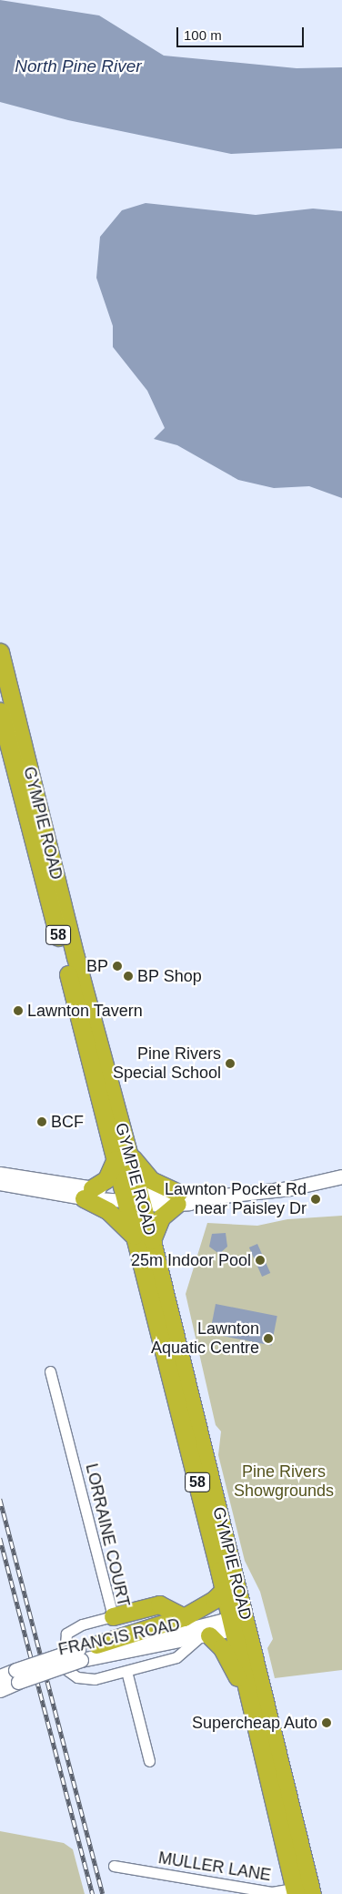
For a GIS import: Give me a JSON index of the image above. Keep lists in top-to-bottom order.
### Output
{
  "streets": {
    "highway": ["GYMPIE ROAD", "58"],
    "main road": ["FRANCIS ROAD"],
    "street": ["LORRAINE COURT", "MULLER LANE"]
  },
  "crossings": [
    ["GYMPIE ROAD", "FRANCIS ROAD"],
    ["GYMPIE ROAD", "MULLER LANE"],
    ["LORRAINE COURT", "FRANCIS ROAD"]
  ],
  "water": ["North Pine River"],
  "parks": ["Pine Rivers Showgrounds"],
  "places": [
    "BP",
    "BP Shop",
    "Lawnton Tavern",
    "Pine Rivers Special School",
    "BCF",
    "Lawnton Pocket Rd near Paisley Dr",
    "25m Indoor Pool",
    "Lawnton Aquatic Centre",
    "Supercheap Auto"
  ],
  "scale_bar": "100 m"
}
